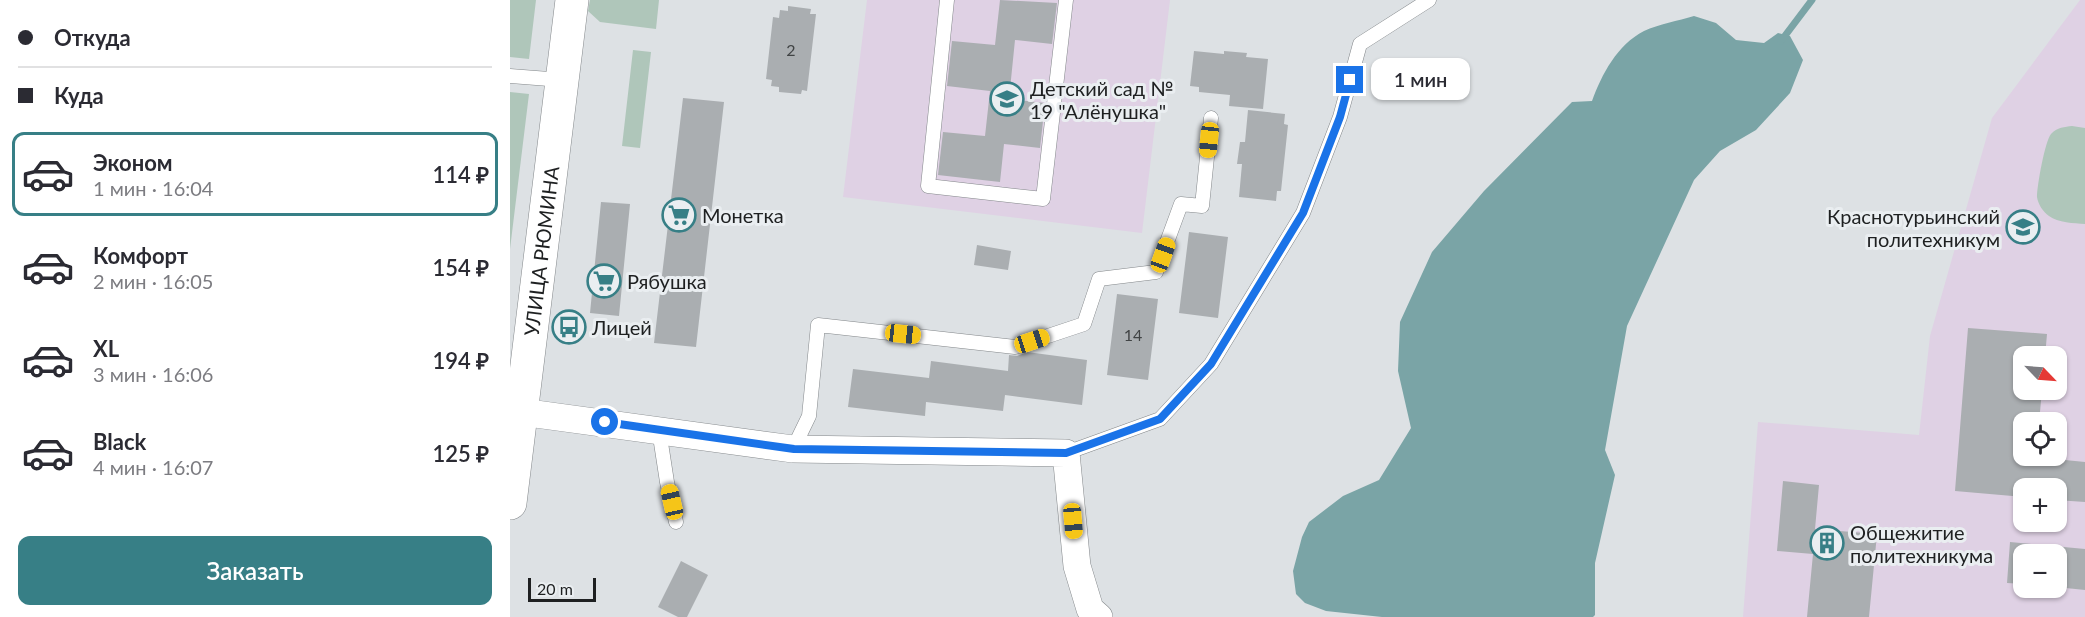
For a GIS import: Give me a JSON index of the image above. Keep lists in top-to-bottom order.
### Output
{
  "streets": {
    "main road": ["УЛИЦА РЮМИНА"]
  },
  "places": {
    "school or university": ["Детский сад № 19 \"Алёнушка\"", "Краснотурьинский политехникум"],
    "supermarket": ["Монетка", "Рябушка"],
    "bus stop": ["Лицей"],
    "building": ["Общежитие политехникума"]
  },
  "house_numbers": ["2", "14"],
  "scale_bar": "20 m",
  "north": "bottom right",
  "page": {
    "banner": ["Откуда", "Куда"],
    "bubble": "1 мин",
    "list": [
      {
        "name": "Эконом",
        "note": "1 мин · 16:04",
        "value": "114 ₽"
      },
      {
        "name": "Комфорт",
        "note": "2 мин · 16:05",
        "value": "154 ₽"
      },
      {
        "name": "XL",
        "note": "3 мин · 16:06",
        "value": "194 ₽"
      },
      {
        "name": "Black",
        "note": "4 мин · 16:07",
        "value": "125 ₽"
      }
    ],
    "map_buttons": ["+", "−"],
    "buttons": "Заказать",
    "scale": "20 m"
  }
}
